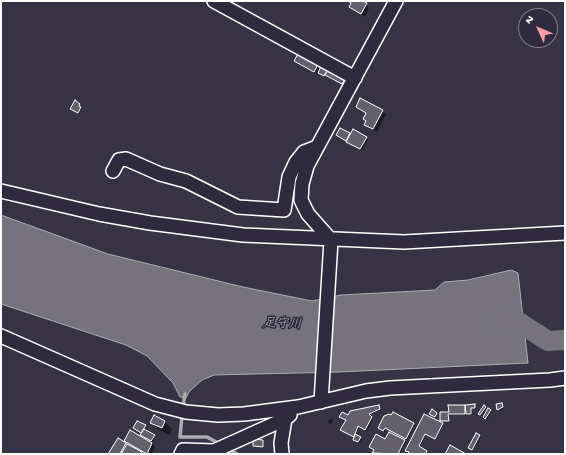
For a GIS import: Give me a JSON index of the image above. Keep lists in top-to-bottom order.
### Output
{
  "water": ["足守川"],
  "north": "top left"
}
